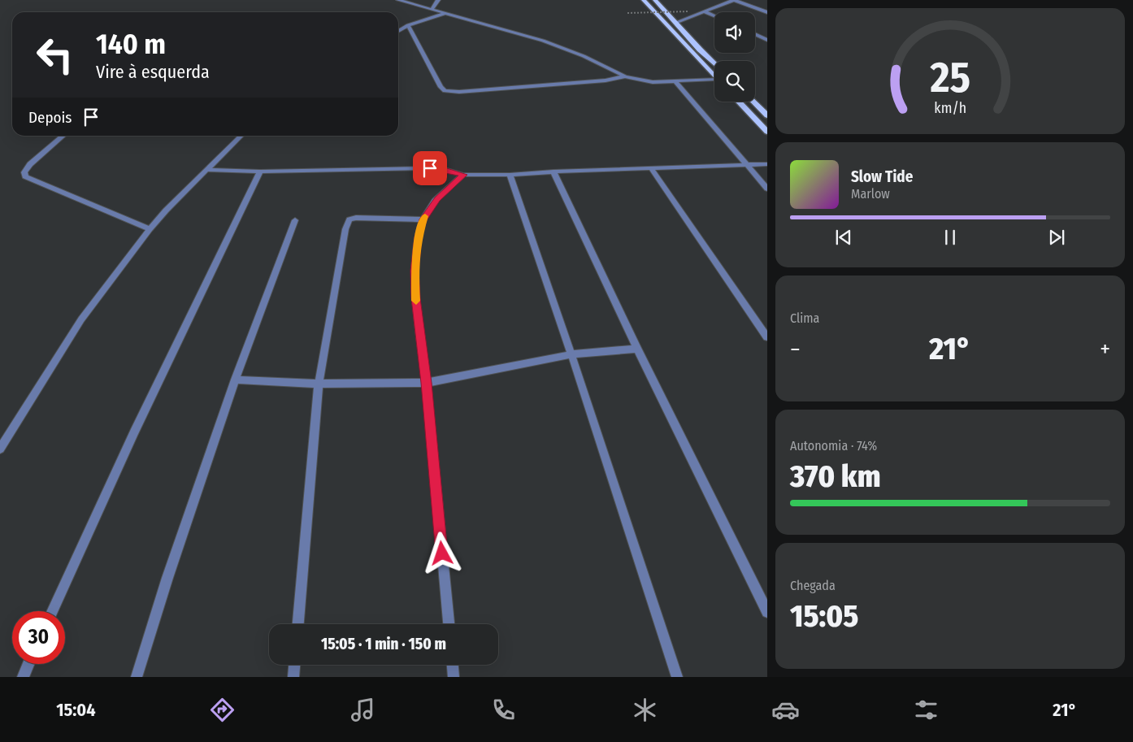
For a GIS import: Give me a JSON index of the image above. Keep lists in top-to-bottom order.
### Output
{
  "page": {
    "turn": ["140 m", "Vire à esquerda"],
    "then": "Depois",
    "song": ["Slow Tide", "Marlow"],
    "tile": [
      "Clima",
      ["Autonomia · 74%", "370 km"],
      ["Chegada", "15:05"]
    ],
    "heat": ["−", "21°", "+"],
    "limit": "30",
    "trip": "15:05 · 1 min · 150 m",
    "tabs": ["15:04", "21°"],
    "gauge": ["25", "km/h"]
  }
}
